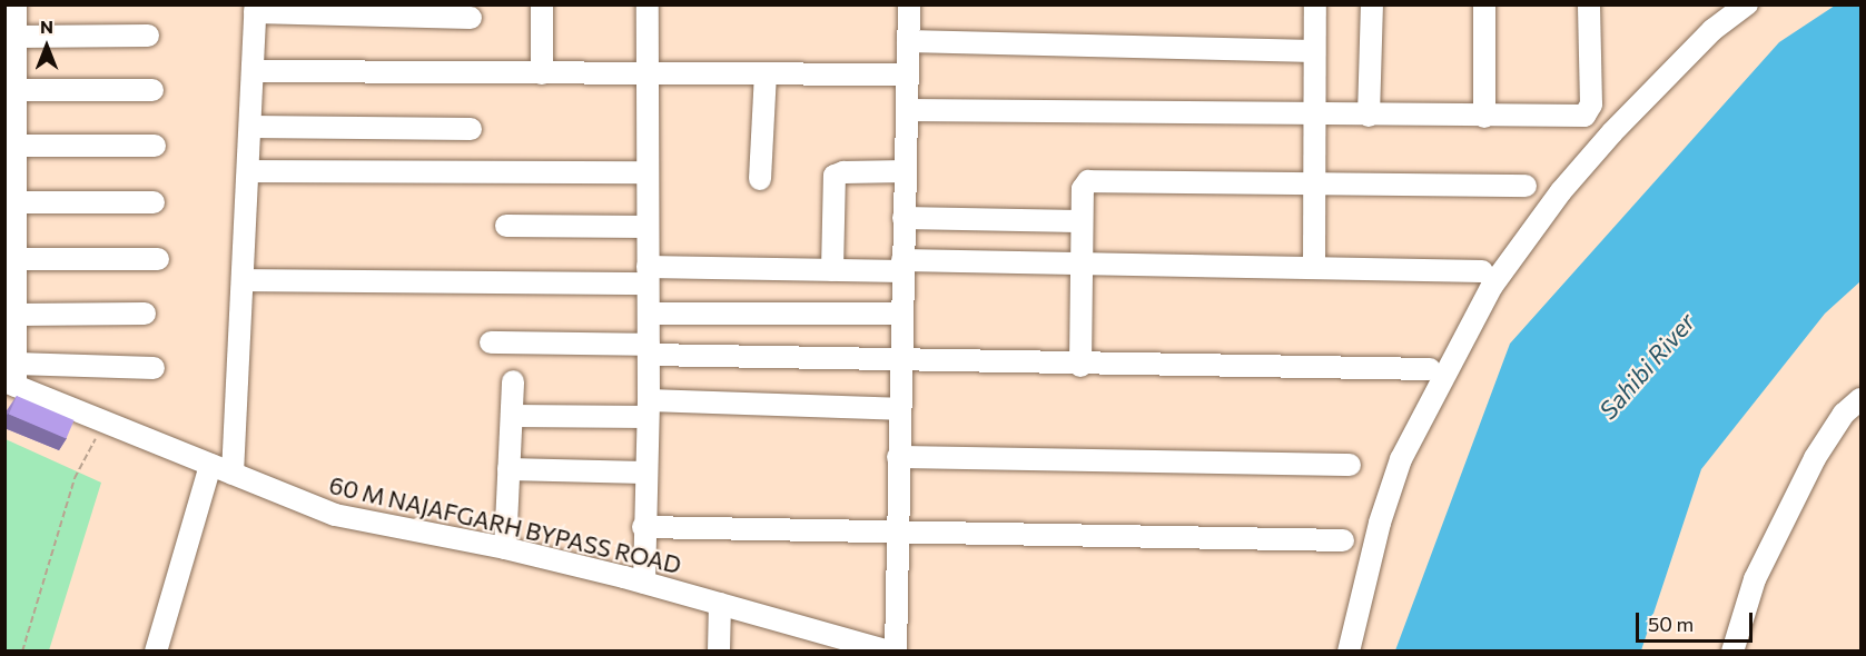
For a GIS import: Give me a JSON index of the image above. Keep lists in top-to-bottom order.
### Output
{
  "streets": {
    "street": ["60 M NAJAFGARH BYPASS ROAD"]
  },
  "water": ["Sahibi River"],
  "scale_bar": "50 m",
  "north": "top"
}
